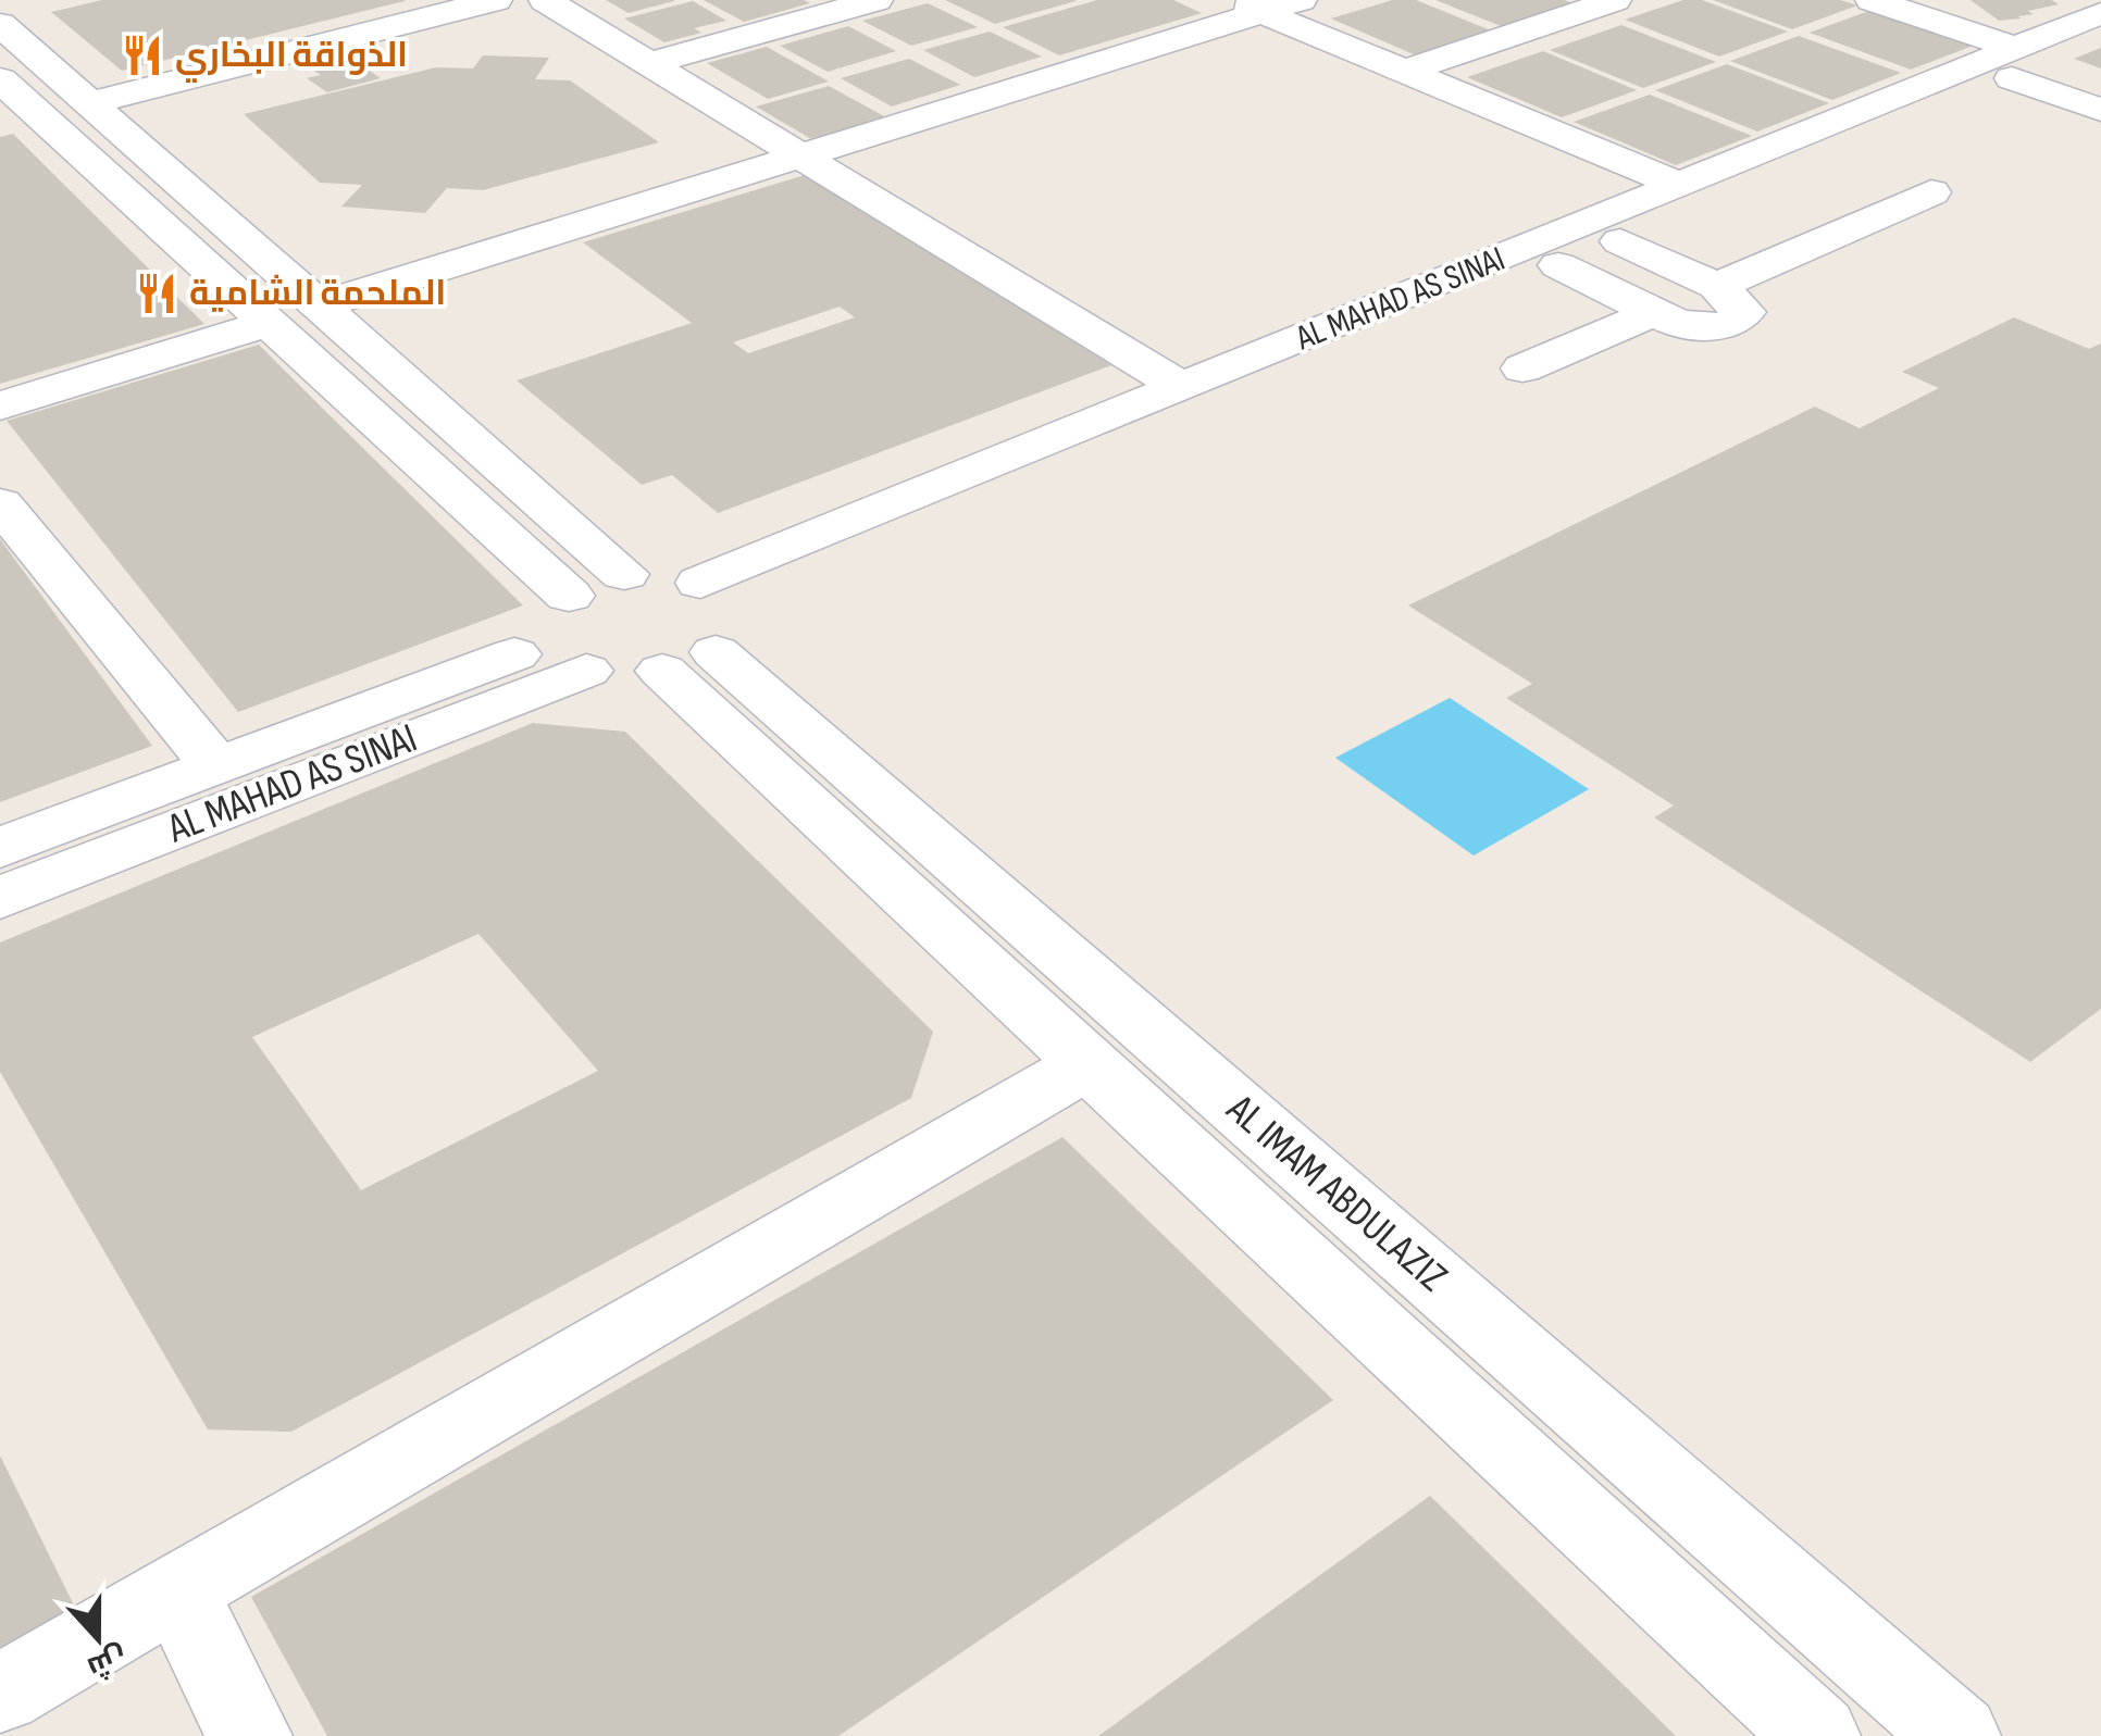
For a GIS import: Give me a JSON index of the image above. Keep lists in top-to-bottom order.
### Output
{
  "streets": {
    "street": ["AL MAHAD AS SINAI", "AL IMAM ABDULAZIZ"]
  },
  "crossings": [
    ["AL MAHAD AS SINAI", "AL IMAM ABDULAZIZ"]
  ],
  "places": {
    "restaurant": ["الذواقة البخاري", "الملحمة الشامية"]
  },
  "north": "bottom"
}
